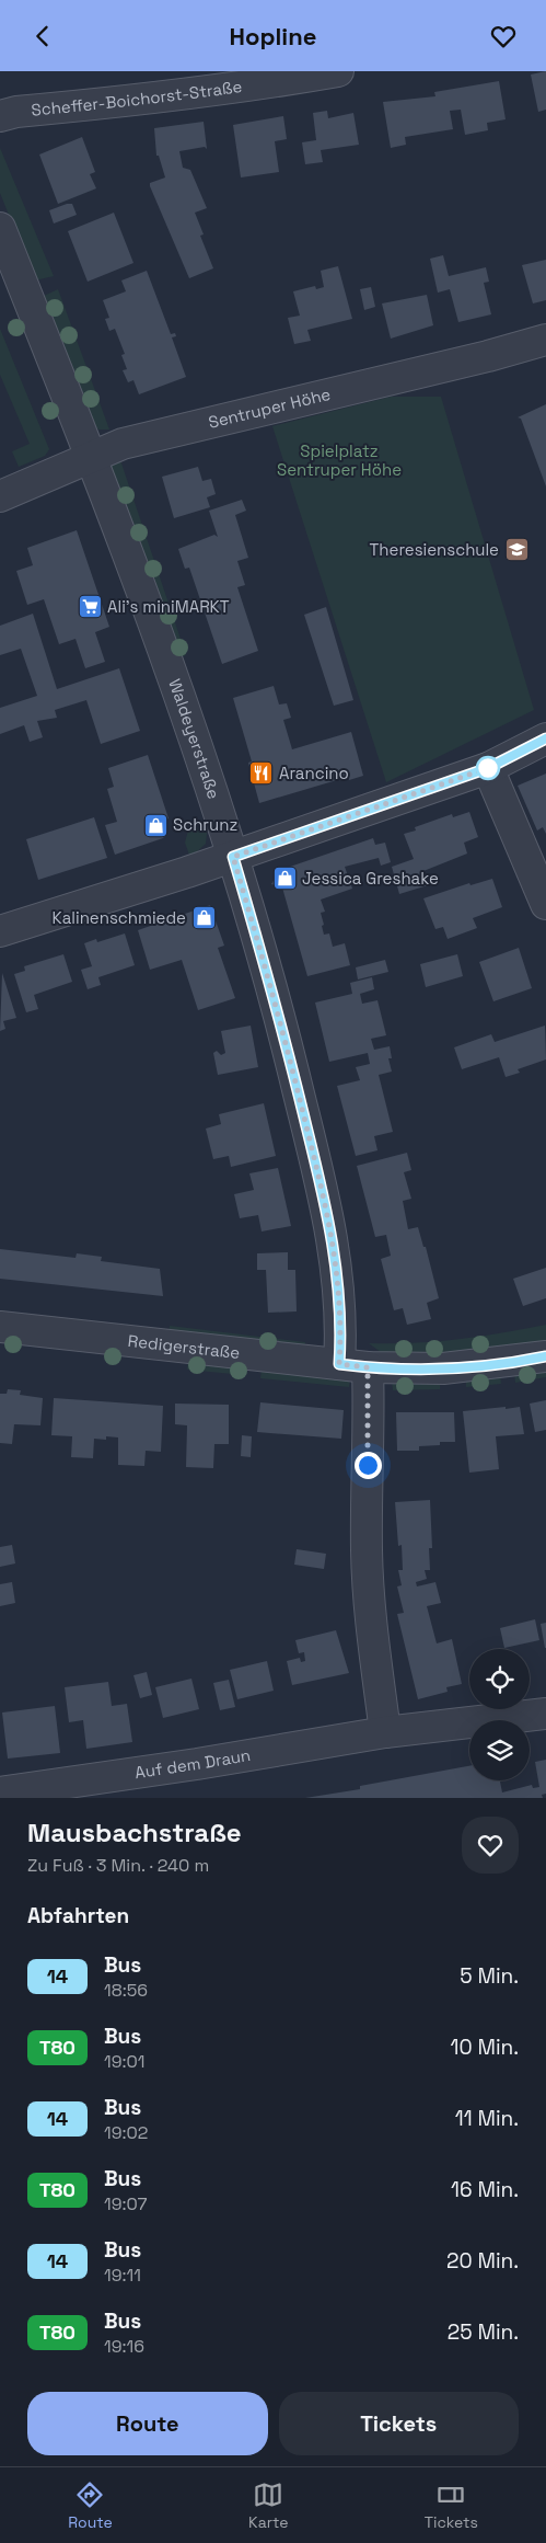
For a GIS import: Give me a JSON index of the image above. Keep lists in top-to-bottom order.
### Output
{
  "streets": {
    "street": [
      "Scheffer-Boichorst-Straße",
      "Sentruper Höhe",
      "Waldeyerstraße",
      "Redigerstraße",
      "Auf dem Draun"
    ]
  },
  "crossings": [
    ["Sentruper Höhe", "Waldeyerstraße"],
    ["Waldeyerstraße", "Redigerstraße"]
  ],
  "parks": ["Spielplatz Sentruper Höhe"],
  "places": {
    "school or university": ["Theresienschule"],
    "supermarket": ["Ali's miniMARKT"],
    "restaurant": ["Arancino"],
    "shop": ["Schrunz", "Jessica Greshake", "Kalinenschmiede"]
  },
  "lines": ["bus line 14"],
  "page": {
    "header": "Hopline",
    "heading": [
      ["Mausbachstraße", "Zu Fuß · 3 Min. · 240 m"],
      "Abfahrten"
    ],
    "list": [
      {
        "mark": "14",
        "name": "Bus",
        "note": "18:56",
        "value": "5 Min."
      },
      {
        "mark": "T80",
        "name": "Bus",
        "note": "19:01",
        "value": "10 Min."
      },
      {
        "mark": "14",
        "name": "Bus",
        "note": "19:02",
        "value": "11 Min."
      },
      {
        "mark": "T80",
        "name": "Bus",
        "note": "19:07",
        "value": "16 Min."
      },
      {
        "mark": "14",
        "name": "Bus",
        "note": "19:11",
        "value": "20 Min."
      },
      {
        "mark": "T80",
        "name": "Bus",
        "note": "19:16",
        "value": "25 Min."
      }
    ],
    "buttons": ["Route", "Tickets"],
    "tabs": ["Route", "Karte", "Tickets"]
  }
}
